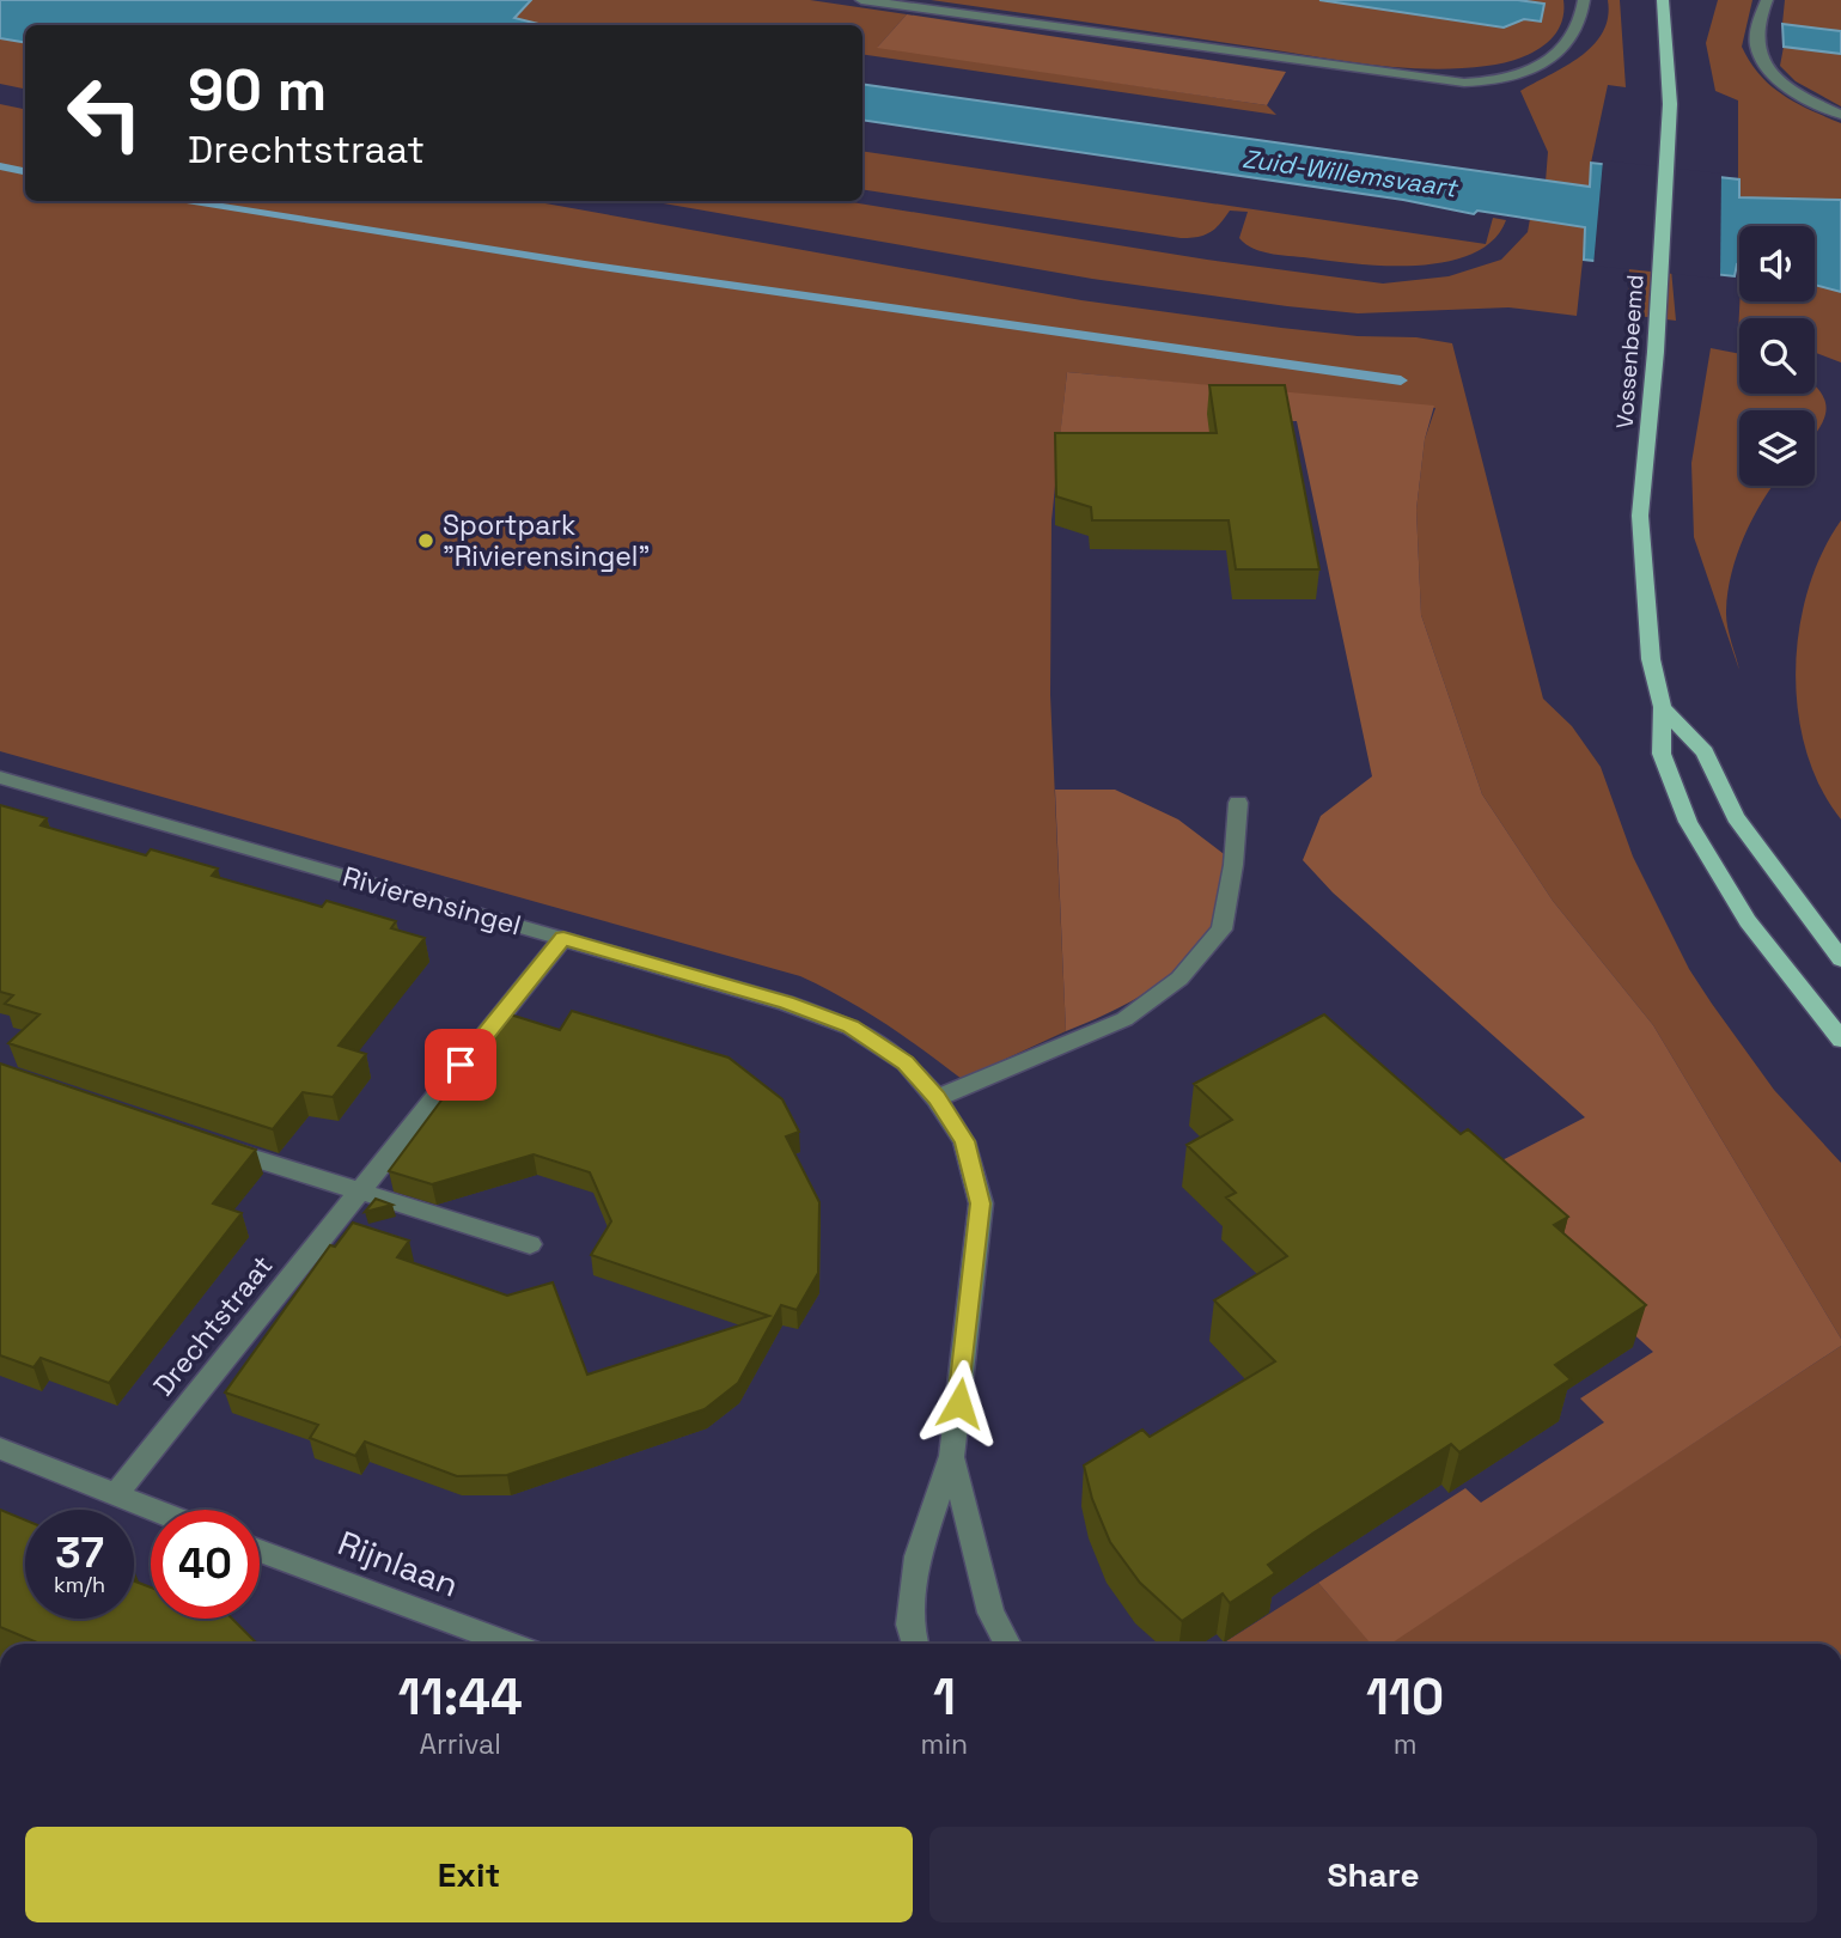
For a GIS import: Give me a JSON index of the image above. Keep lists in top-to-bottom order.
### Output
{
  "streets": {
    "main road": ["Vossenbeemd"],
    "street": ["Rivierensingel", "Drechtstraat", "Rijnlaan"]
  },
  "crossings": [
    ["Rivierensingel", "Drechtstraat"]
  ],
  "water": ["Zuid-Willemsvaart"],
  "places": ["Sportpark \"Rivierensingel\""],
  "page": {
    "turn": ["90 m", "Drechtstraat"],
    "speed": "37 km/h",
    "limit": "40",
    "eta": [
      "11:44",
      "Arrival",
      "1",
      "min",
      "110",
      "m"
    ],
    "buttons": ["Exit", "Share"]
  }
}
